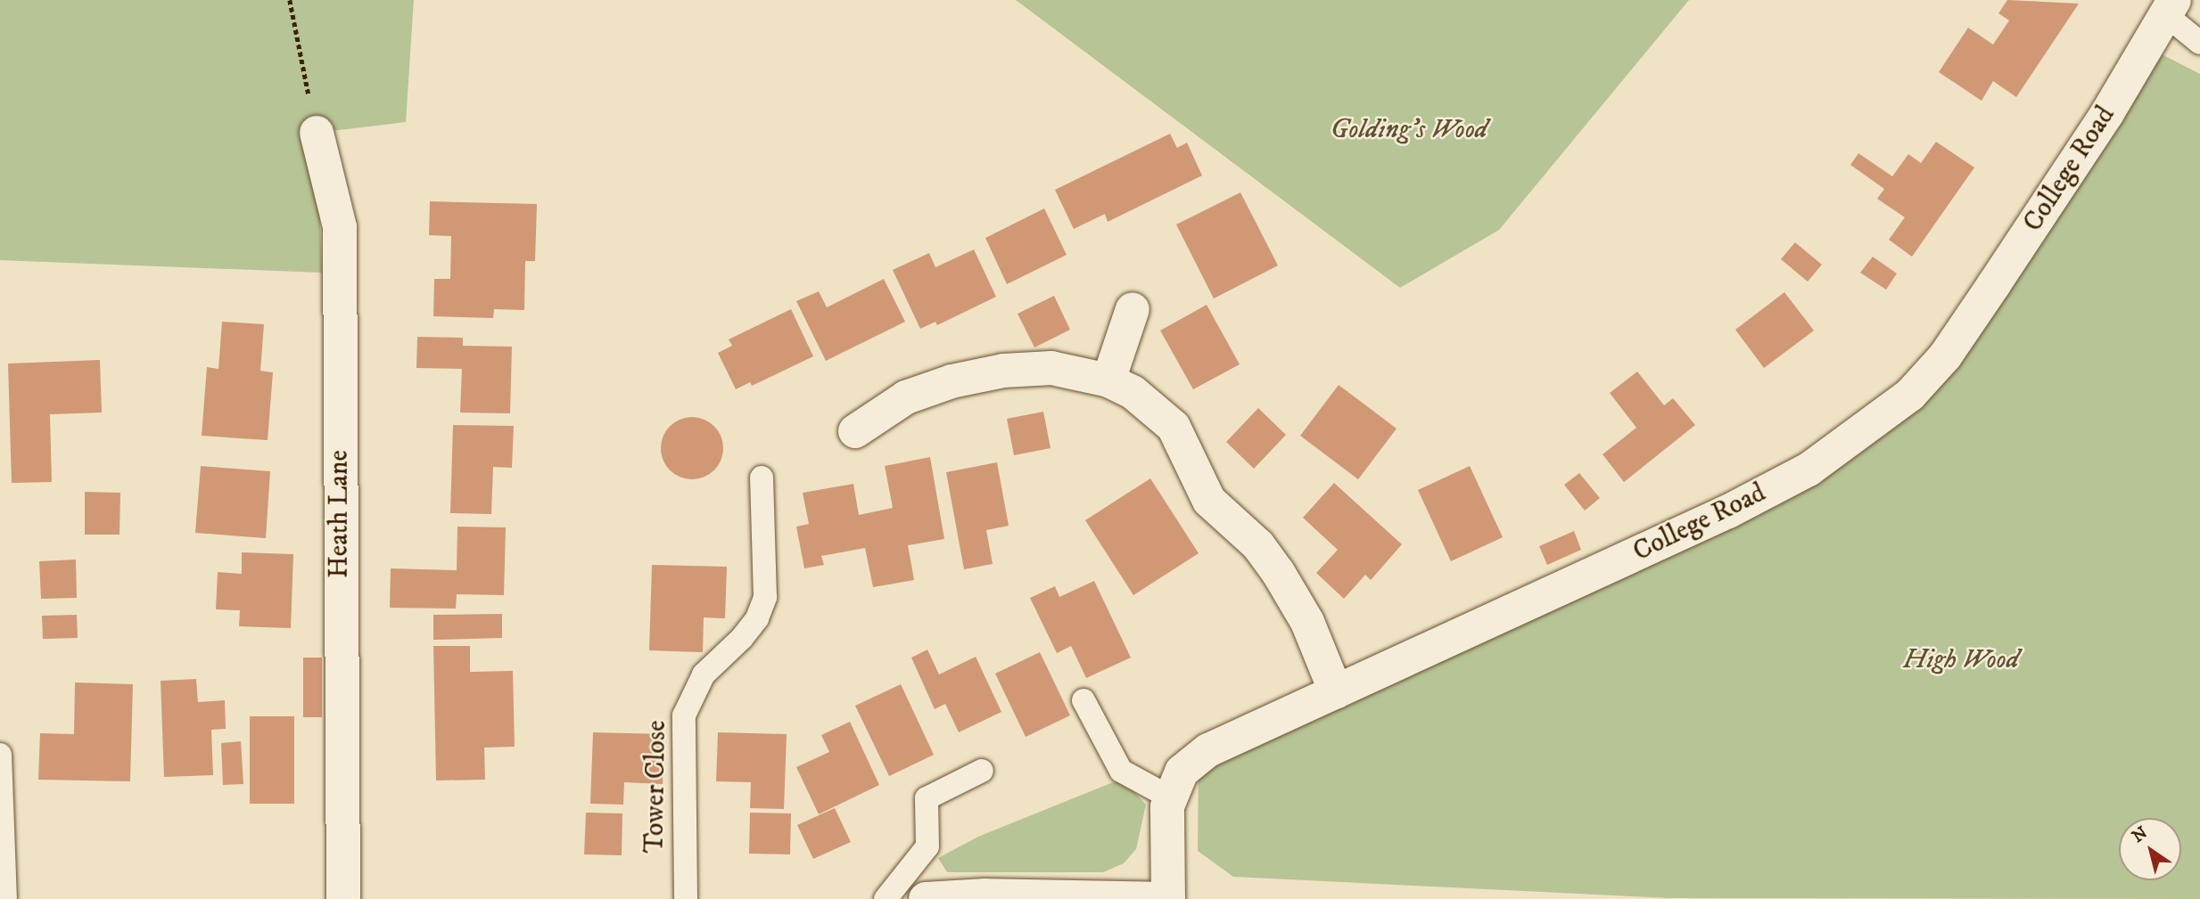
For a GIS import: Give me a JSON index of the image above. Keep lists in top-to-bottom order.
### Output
{
  "streets": {
    "street": ["College Road", "Heath Lane"],
    "lane": ["Tower Close"]
  },
  "parks": ["Golding's Wood", "High Wood"],
  "north": "top left"
}
